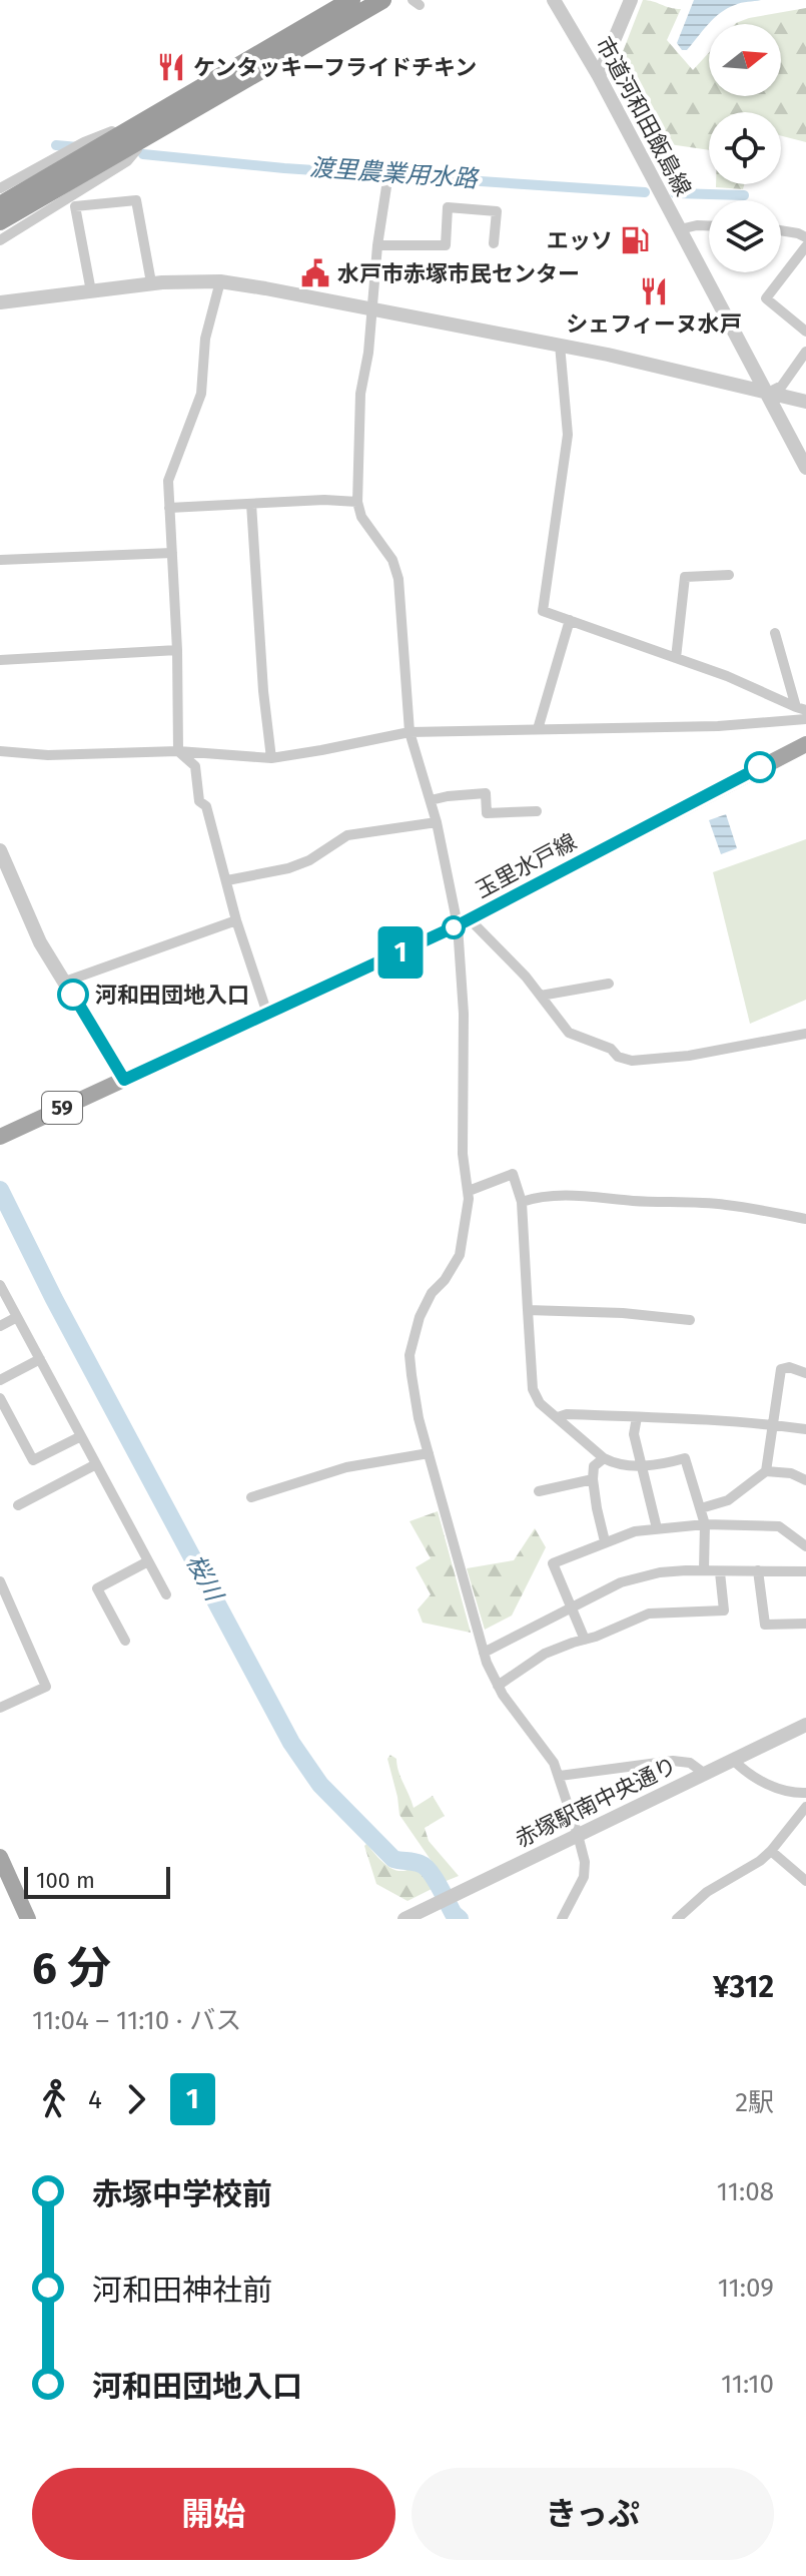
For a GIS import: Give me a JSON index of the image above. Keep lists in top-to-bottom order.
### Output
{
  "streets": {
    "main road": ["玉里水戸線", "59"],
    "street": ["市道河和田飯島線", "赤塚駅南中央通り"]
  },
  "water": ["渡里農業用水路", "桜川"],
  "places": {
    "restaurant": ["ケンタッキーフライドチキン", "シェフィーヌ水戸"],
    "fuel station": ["エッソ"],
    "public building": ["水戸市赤塚市民センター"],
    "other": ["河和田団地入口"]
  },
  "lines": ["bus line 1"],
  "scale_bar": "100 m",
  "north": "right",
  "page": {
    "on_map": "1",
    "scale": "100 m",
    "heading": ["6 分", "11:04 – 11:10 · バス", "¥312"],
    "legs": ["4", "1", "2駅"],
    "list": [
      {
        "name": "赤塚中学校前",
        "value": "11:08"
      },
      {
        "name": "河和田神社前",
        "value": "11:09"
      },
      {
        "name": "河和田団地入口",
        "value": "11:10"
      }
    ],
    "buttons": ["開始", "きっぷ"]
  }
}
